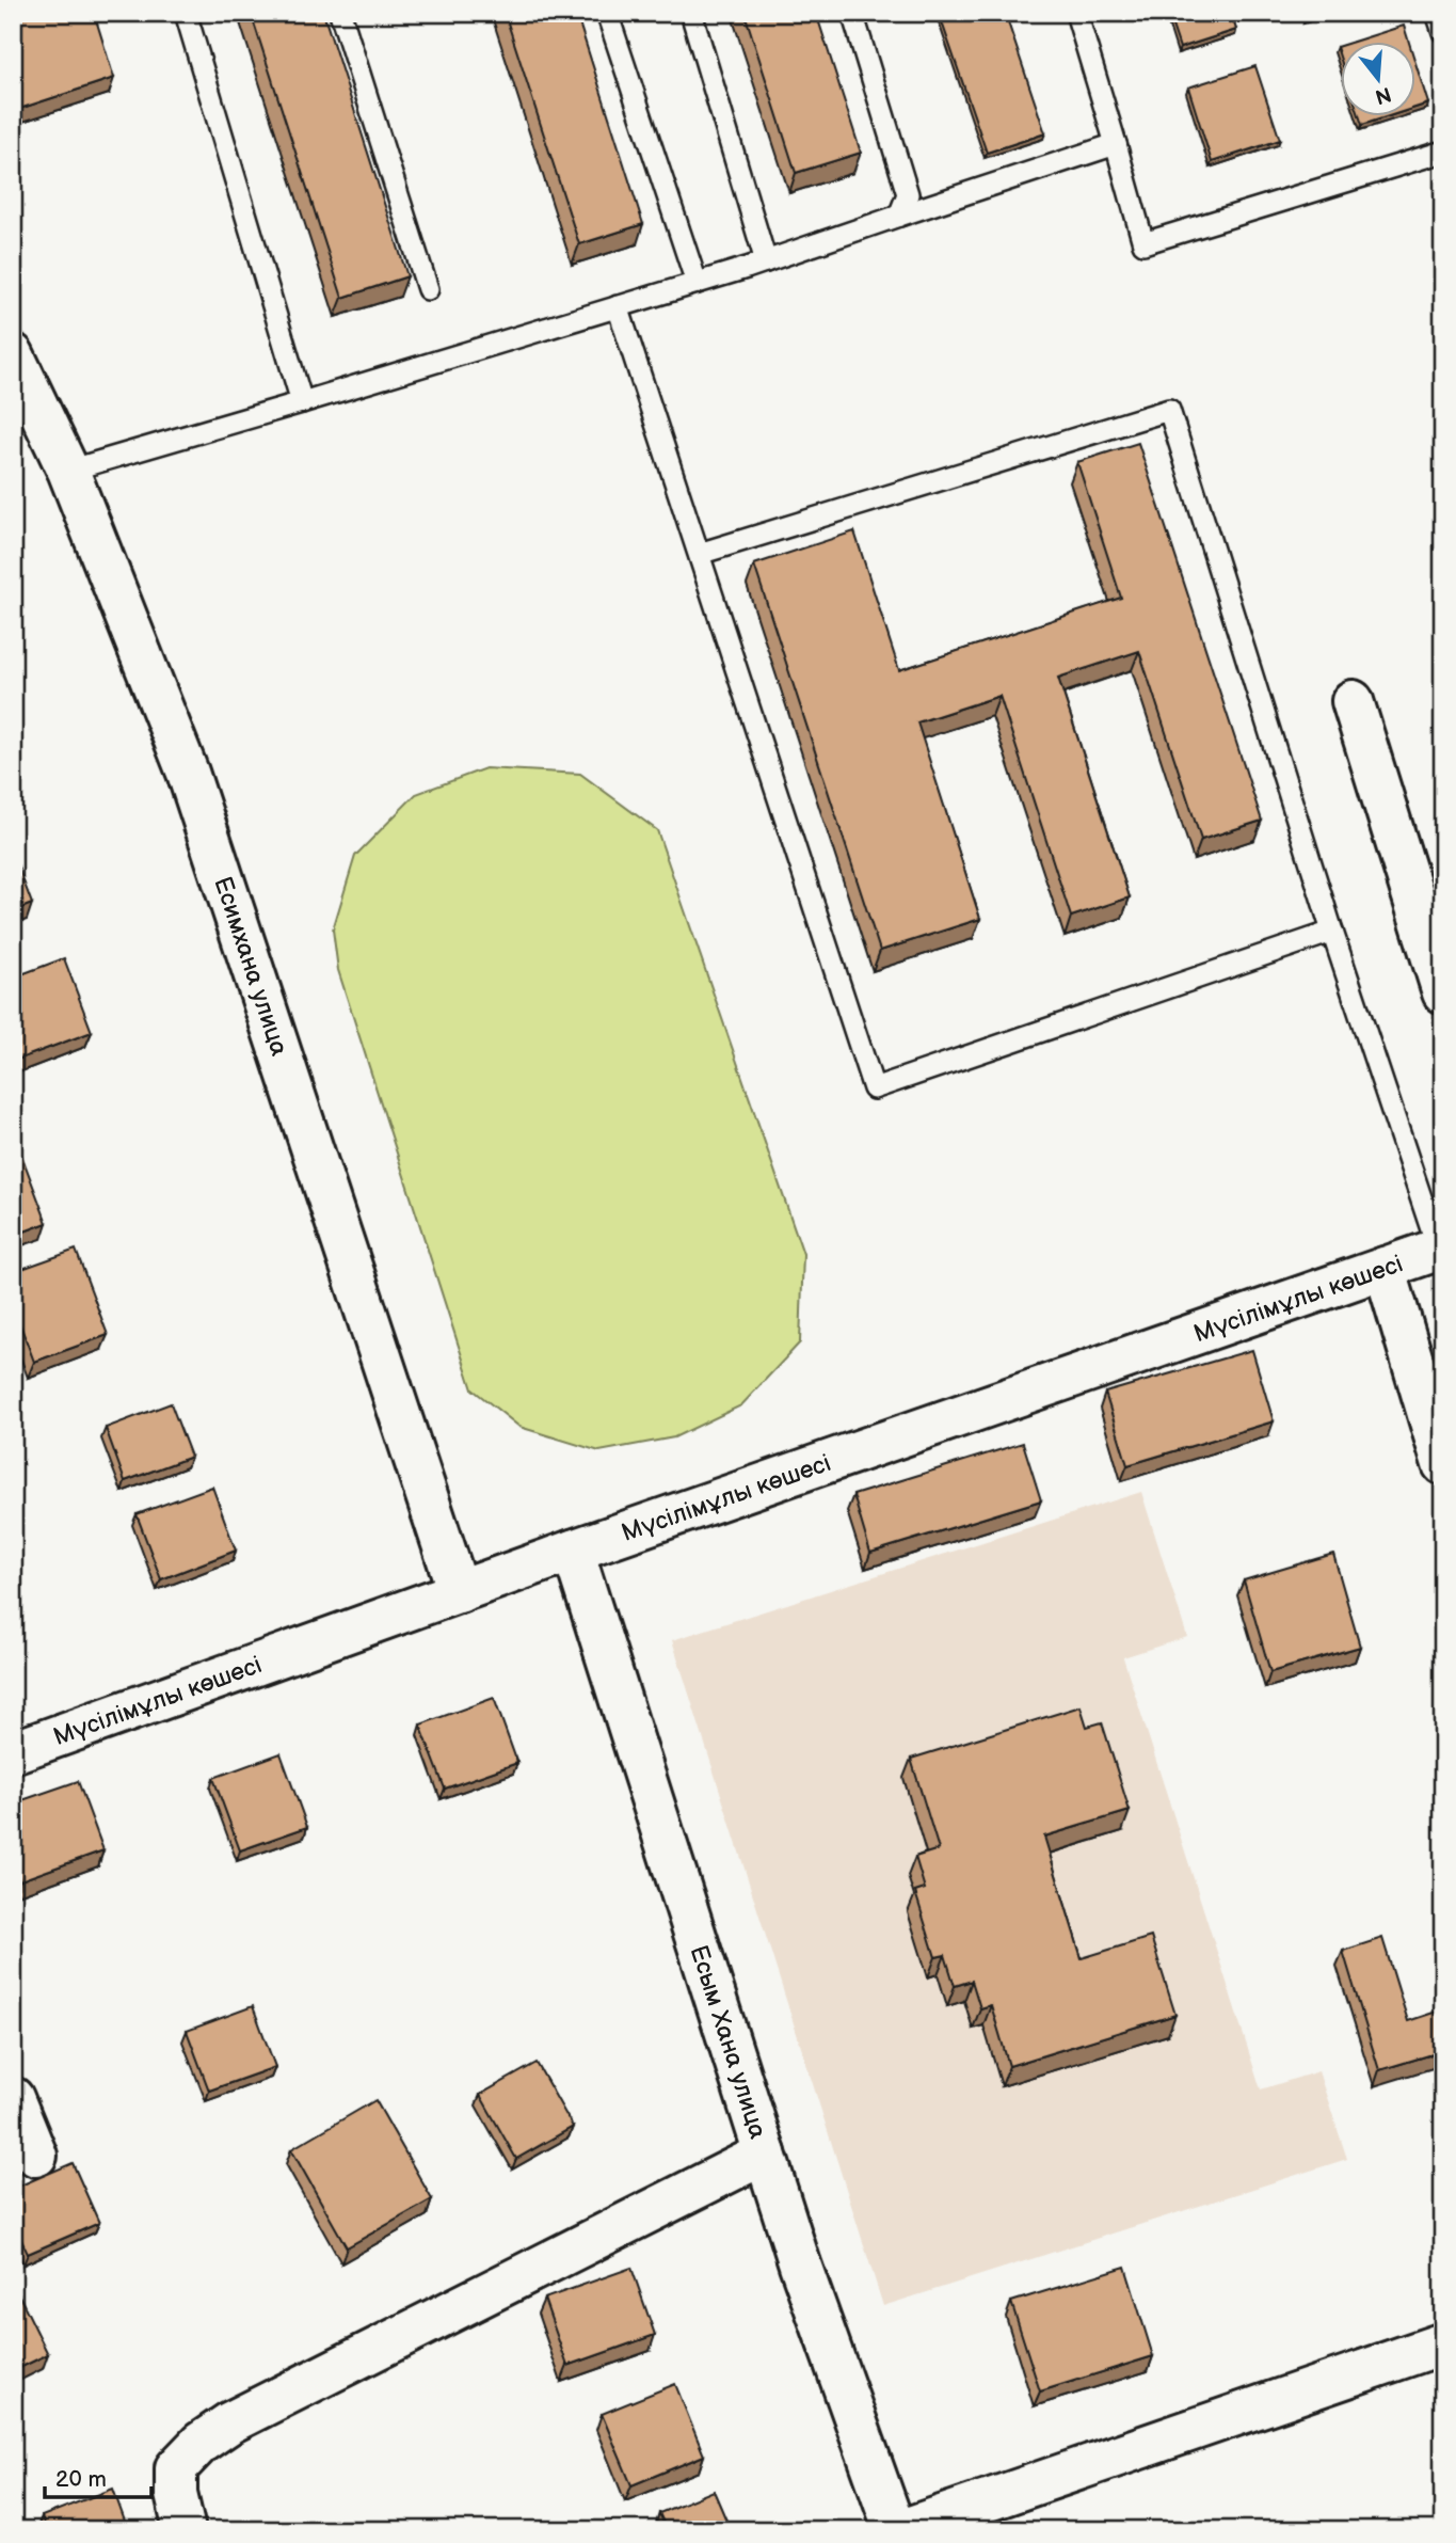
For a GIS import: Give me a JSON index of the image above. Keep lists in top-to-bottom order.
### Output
{
  "streets": {
    "street": ["Есимхана улица", "Мүсілімұлы көшесі", "Есым Хана улица"]
  },
  "crossings": [
    ["Есимхана улица", "Мүсілімұлы көшесі"],
    ["Мүсілімұлы көшесі", "Есым Хана улица"]
  ],
  "scale_bar": "20 m",
  "north": "bottom"
}
